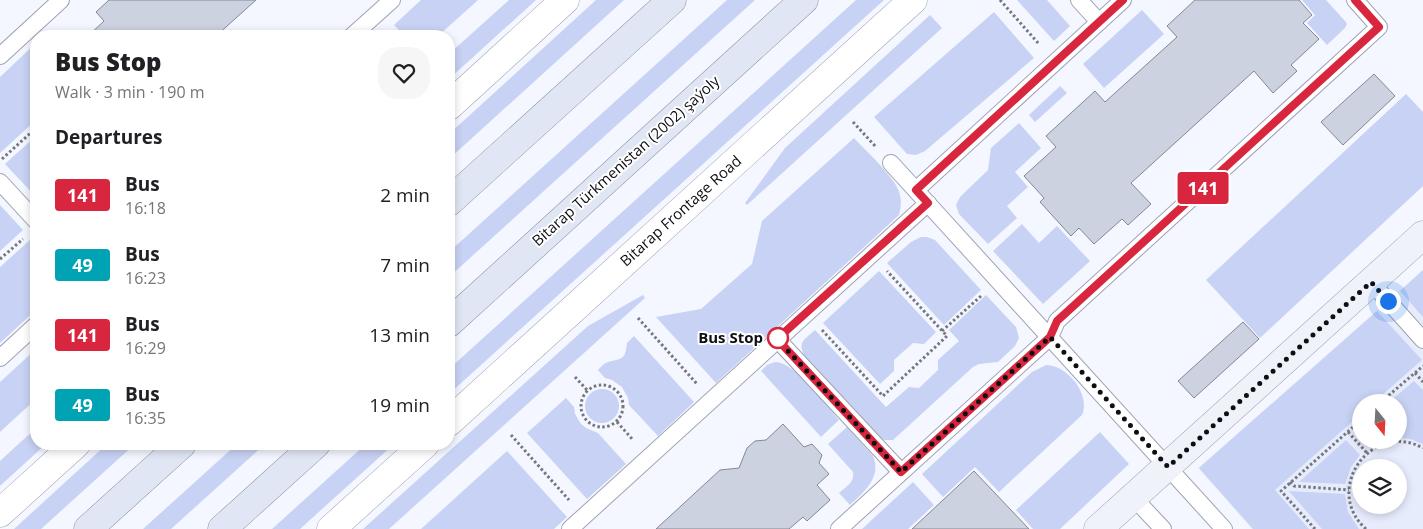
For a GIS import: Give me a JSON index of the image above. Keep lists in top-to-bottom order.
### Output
{
  "streets": {
    "main road": ["Bitarap Türkmenistan (2002) şaýoly"],
    "street": ["Bitarap Frontage Road"]
  },
  "places": ["Bus Stop"],
  "lines": ["bus line 141"],
  "north": "bottom",
  "page": {
    "on_map": "141",
    "heading": [
      ["Bus Stop", "Walk · 3 min · 190 m"],
      "Departures"
    ],
    "list": [
      {
        "mark": "141",
        "name": "Bus",
        "note": "16:18",
        "value": "2 min"
      },
      {
        "mark": "49",
        "name": "Bus",
        "note": "16:23",
        "value": "7 min"
      },
      {
        "mark": "141",
        "name": "Bus",
        "note": "16:29",
        "value": "13 min"
      },
      {
        "mark": "49",
        "name": "Bus",
        "note": "16:35",
        "value": "19 min"
      }
    ]
  }
}
